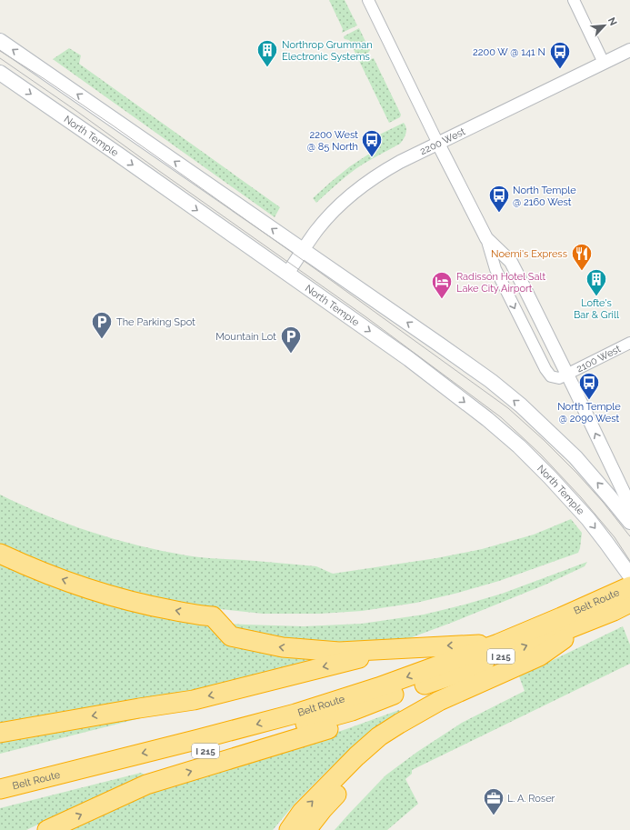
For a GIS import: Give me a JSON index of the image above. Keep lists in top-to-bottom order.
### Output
{
  "streets": {
    "highway": ["Belt Route", "I 215"],
    "main road": ["North Temple"],
    "street": ["2200 West", "2100 West"]
  },
  "crossings": [
    ["North Temple", "2200 West"]
  ],
  "places": {
    "building": ["Northrop Grumman Electronic Systems", "Lofte's Bar & Grill"],
    "bus stop": [
      "2200 W @ 141 N",
      "2200 West @ 85 North",
      "North Temple @ 2160 West",
      "North Temple @ 2090 West"
    ],
    "restaurant": ["Noemi's Express"],
    "hotel": ["Radisson Hotel Salt Lake City Airport"],
    "parking": ["The Parking Spot", "Mountain Lot"],
    "office": ["L. A. Roser"]
  },
  "north": "top right"
}
